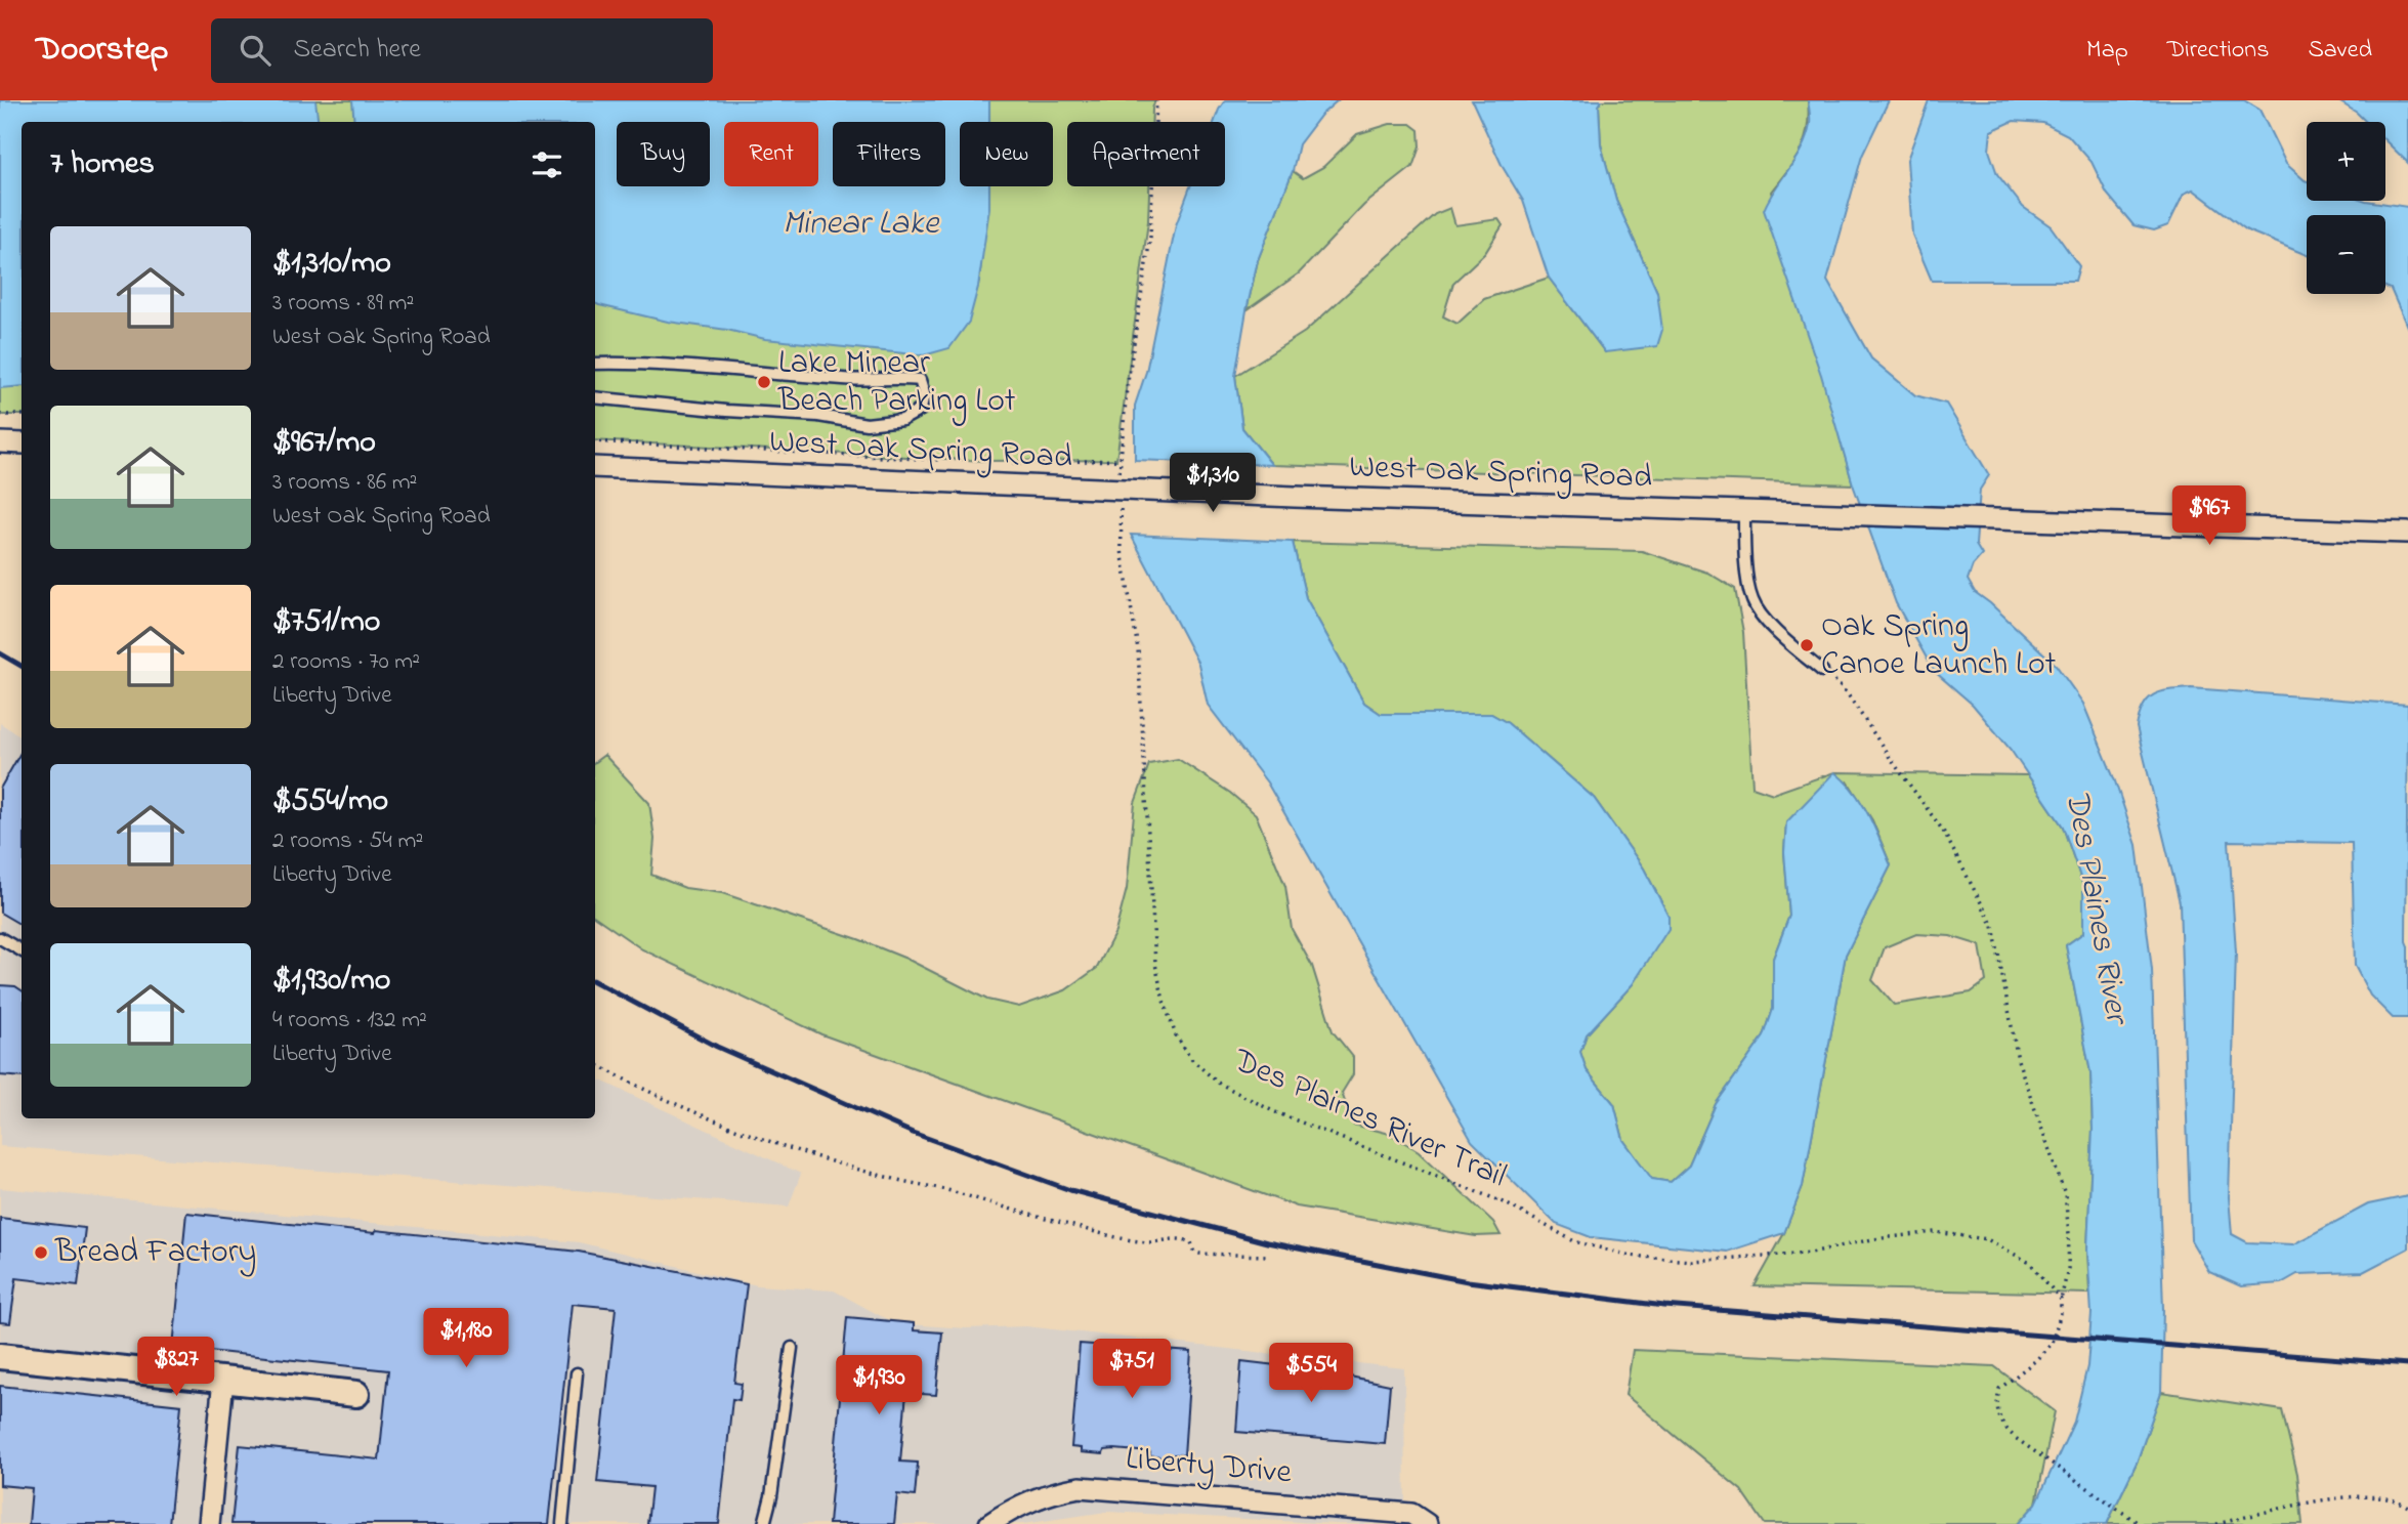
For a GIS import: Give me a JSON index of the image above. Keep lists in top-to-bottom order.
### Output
{
  "streets": {
    "street": ["West Oak Spring Road", "Liberty Drive"],
    "path": ["Des Plaines River Trail"]
  },
  "crossings": [
    ["West Oak Spring Road", "Des Plaines River Trail"]
  ],
  "water": ["Minear Lake", "Des Plaines River"],
  "places": ["Lake Minear Beach Parking Lot", "Oak Spring Canoe Launch Lot", "Bread Factory"],
  "page": {
    "header": "Doorstep",
    "search": "Search here",
    "nav": ["Map", "Directions", "Saved"],
    "map_buttons": ["+", "−"],
    "chip": [
      "Buy",
      "Rent",
      "Filters",
      "New",
      "Apartment"
    ],
    "heading": "7 homes",
    "list": [
      {
        "name": "$1,310/mo",
        "note": "3 rooms · 89 m² · West Oak Spring Road"
      },
      {
        "name": "$967/mo",
        "note": "3 rooms · 86 m² · West Oak Spring Road"
      },
      {
        "name": "$751/mo",
        "note": "2 rooms · 70 m² · Liberty Drive"
      },
      {
        "name": "$554/mo",
        "note": "2 rooms · 54 m² · Liberty Drive"
      },
      {
        "name": "$1,930/mo",
        "note": "4 rooms · 132 m² · Liberty Drive"
      }
    ],
    "price": [
      "$1,310",
      "$967",
      "$1,180",
      "$827",
      "$751",
      "$554",
      "$1,930"
    ]
  }
}
